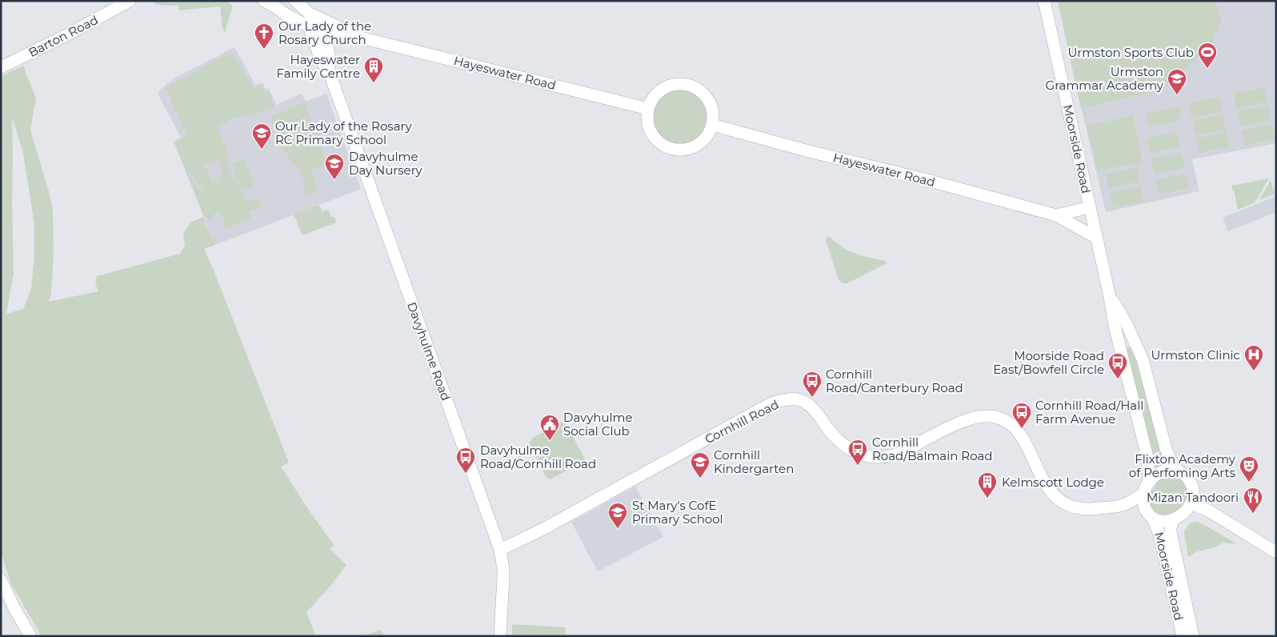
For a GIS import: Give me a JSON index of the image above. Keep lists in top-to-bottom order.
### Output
{
  "streets": {
    "street": [
      "Barton Road",
      "Hayeswater Road",
      "Moorside Road",
      "Davyhulme Road",
      "Cornhill Road"
    ]
  },
  "crossings": [
    ["Hayeswater Road", "Moorside Road"],
    ["Moorside Road", "Cornhill Road"],
    ["Davyhulme Road", "Cornhill Road"]
  ],
  "places": {
    "church": ["Our Lady of the Rosary Church"],
    "sports": ["Urmston Sports Club"],
    "building": ["Hayeswater Family Centre", "Kelmscott Lodge"],
    "school or university": [
      "Urmston Grammar Academy",
      "Our Lady of the Rosary RC Primary School",
      "Davyhulme Day Nursery",
      "Cornhill Kindergarten",
      "St Mary's CofE Primary School"
    ],
    "hospital": ["Urmston Clinic"],
    "bus stop": [
      "Moorside Road East/Bowfell Circle",
      "Cornhill Road/Canterbury Road",
      "Cornhill Road/Hall Farm Avenue",
      "Cornhill Road/Balmain Road",
      "Davyhulme Road/Cornhill Road"
    ],
    "public building": ["Davyhulme Social Club"],
    "theatre": ["Flixton Academy of Perfoming Arts"],
    "restaurant": ["Mizan Tandoori"]
  }
}
